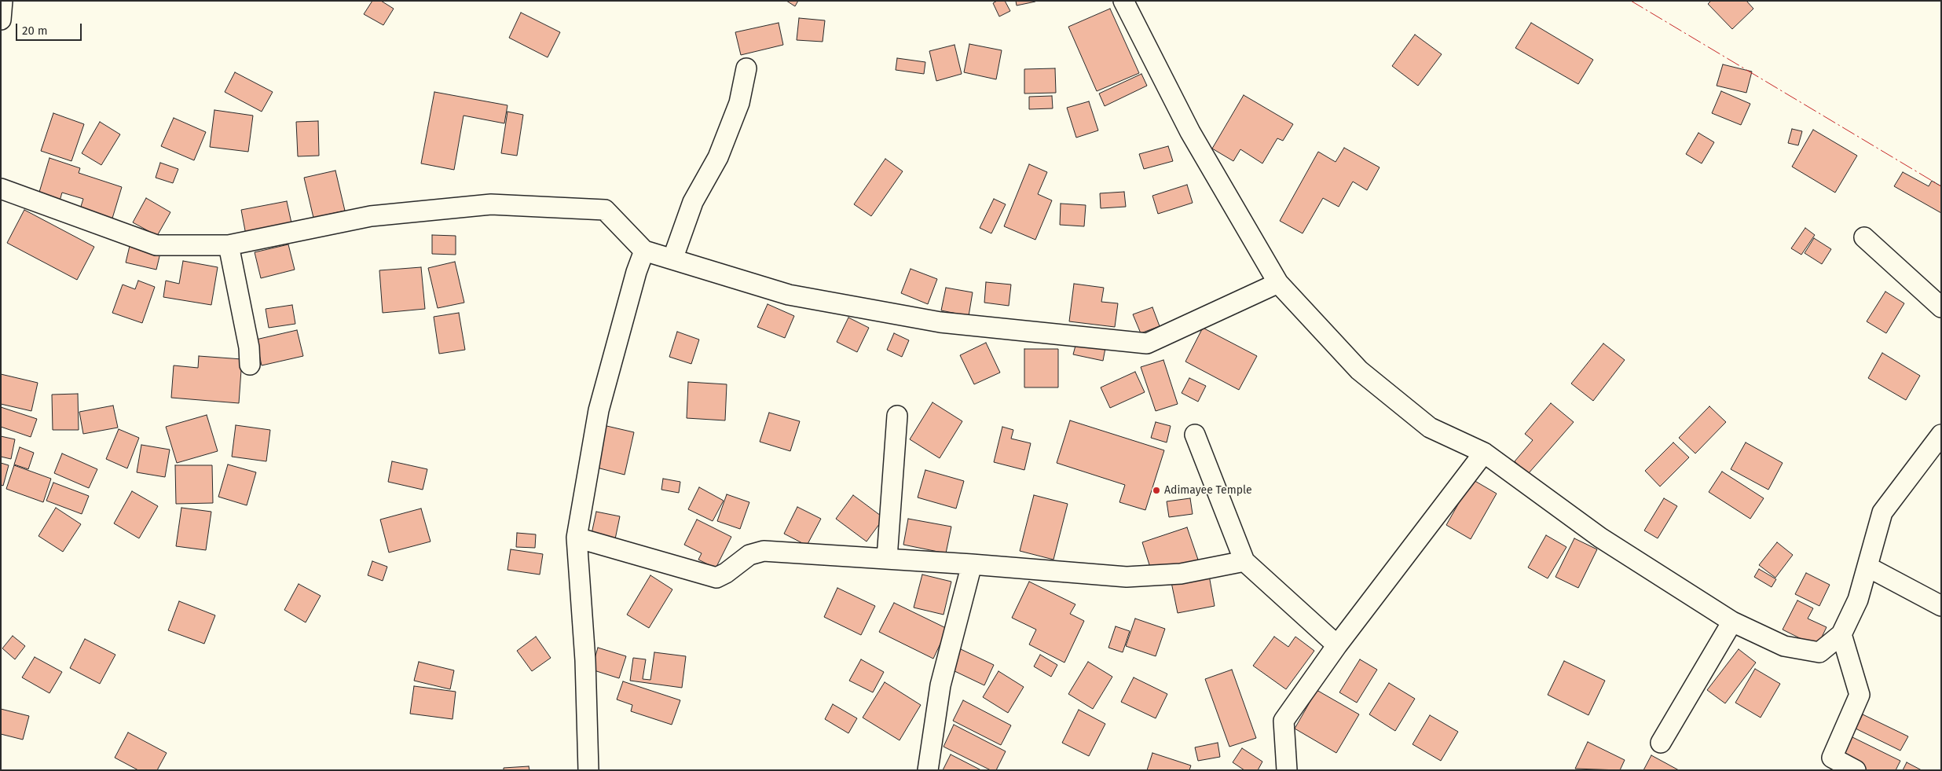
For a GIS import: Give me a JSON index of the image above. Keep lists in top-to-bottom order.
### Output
{
  "places": ["Adimayee Temple"],
  "scale_bar": "20 m"
}
